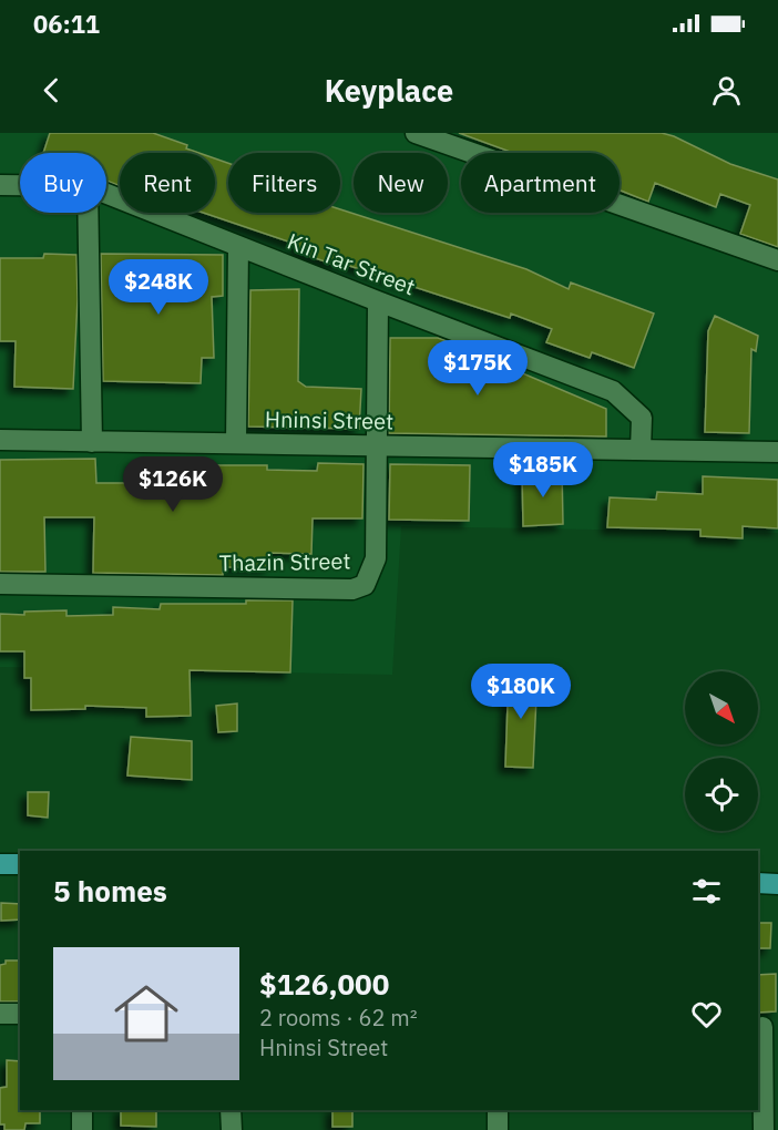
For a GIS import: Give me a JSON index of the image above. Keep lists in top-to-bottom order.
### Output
{
  "streets": {
    "street": ["Kin Tar Street", "Hninsi Street", "Thazin Street"]
  },
  "crossings": [
    ["Kin Tar Street", "Hninsi Street"],
    ["Kin Tar Street", "Thazin Street"],
    ["Hninsi Street", "Thazin Street"]
  ],
  "north": "bottom right",
  "page": {
    "status": "06:11",
    "header": "Keyplace",
    "chip": [
      "Buy",
      "Rent",
      "Filters",
      "New",
      "Apartment"
    ],
    "price": [
      "$248K",
      "$175K",
      "$185K",
      "$126K",
      "$180K"
    ],
    "heading": "5 homes",
    "list": [
      {
        "name": "$126,000",
        "note": "2 rooms · 62 m² · Hninsi Street"
      }
    ]
  }
}
